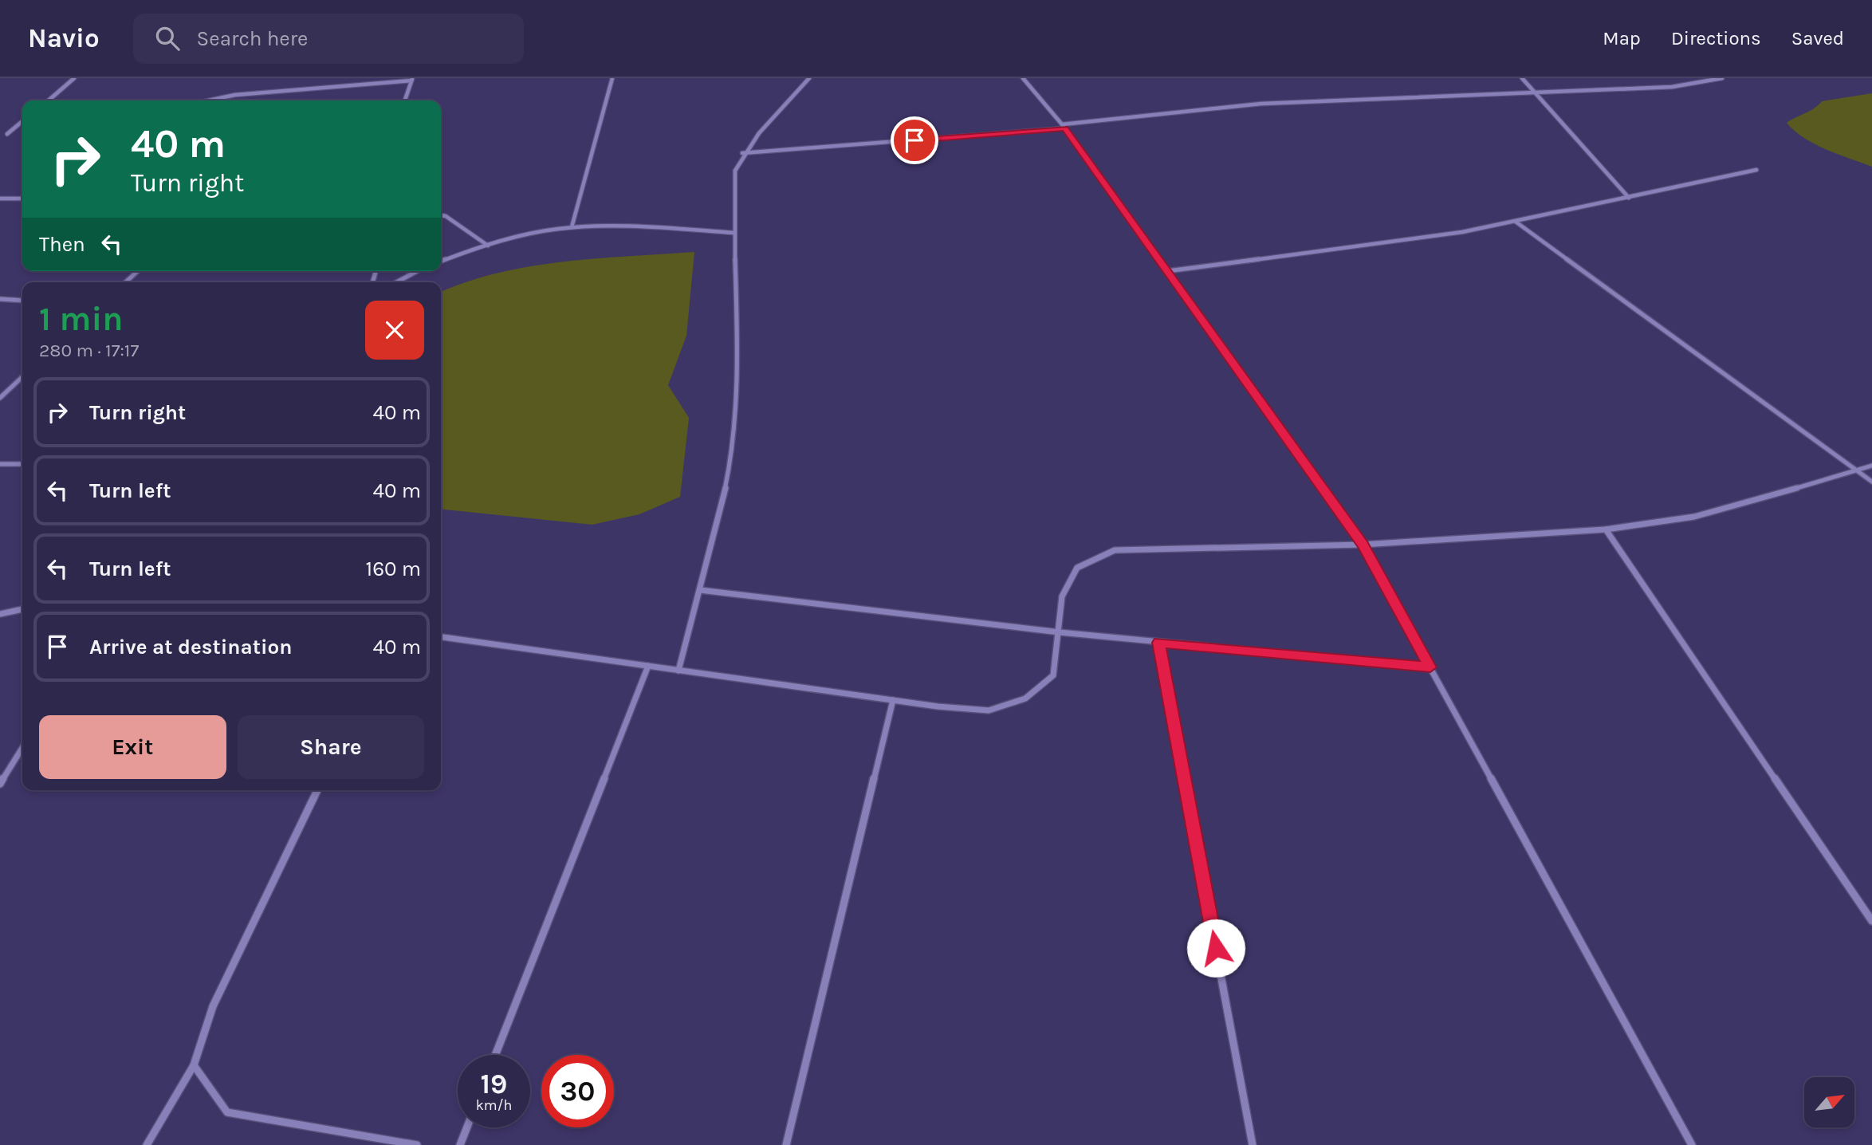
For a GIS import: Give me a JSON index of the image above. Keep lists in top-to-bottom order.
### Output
{
  "north": "top right",
  "page": {
    "header": "Navio",
    "search": "Search here",
    "nav": ["Map", "Directions", "Saved"],
    "turn": ["40 m", "Turn right"],
    "then": "Then",
    "heading": ["1 min", "280 m · 17:17"],
    "list": [
      {
        "name": "Turn right",
        "value": "40 m"
      },
      {
        "name": "Turn left",
        "value": "40 m"
      },
      {
        "name": "Turn left",
        "value": "160 m"
      },
      {
        "name": "Arrive at destination",
        "value": "40 m"
      }
    ],
    "buttons": ["Exit", "Share"],
    "speed": "19 km/h",
    "limit": "30"
  }
}
